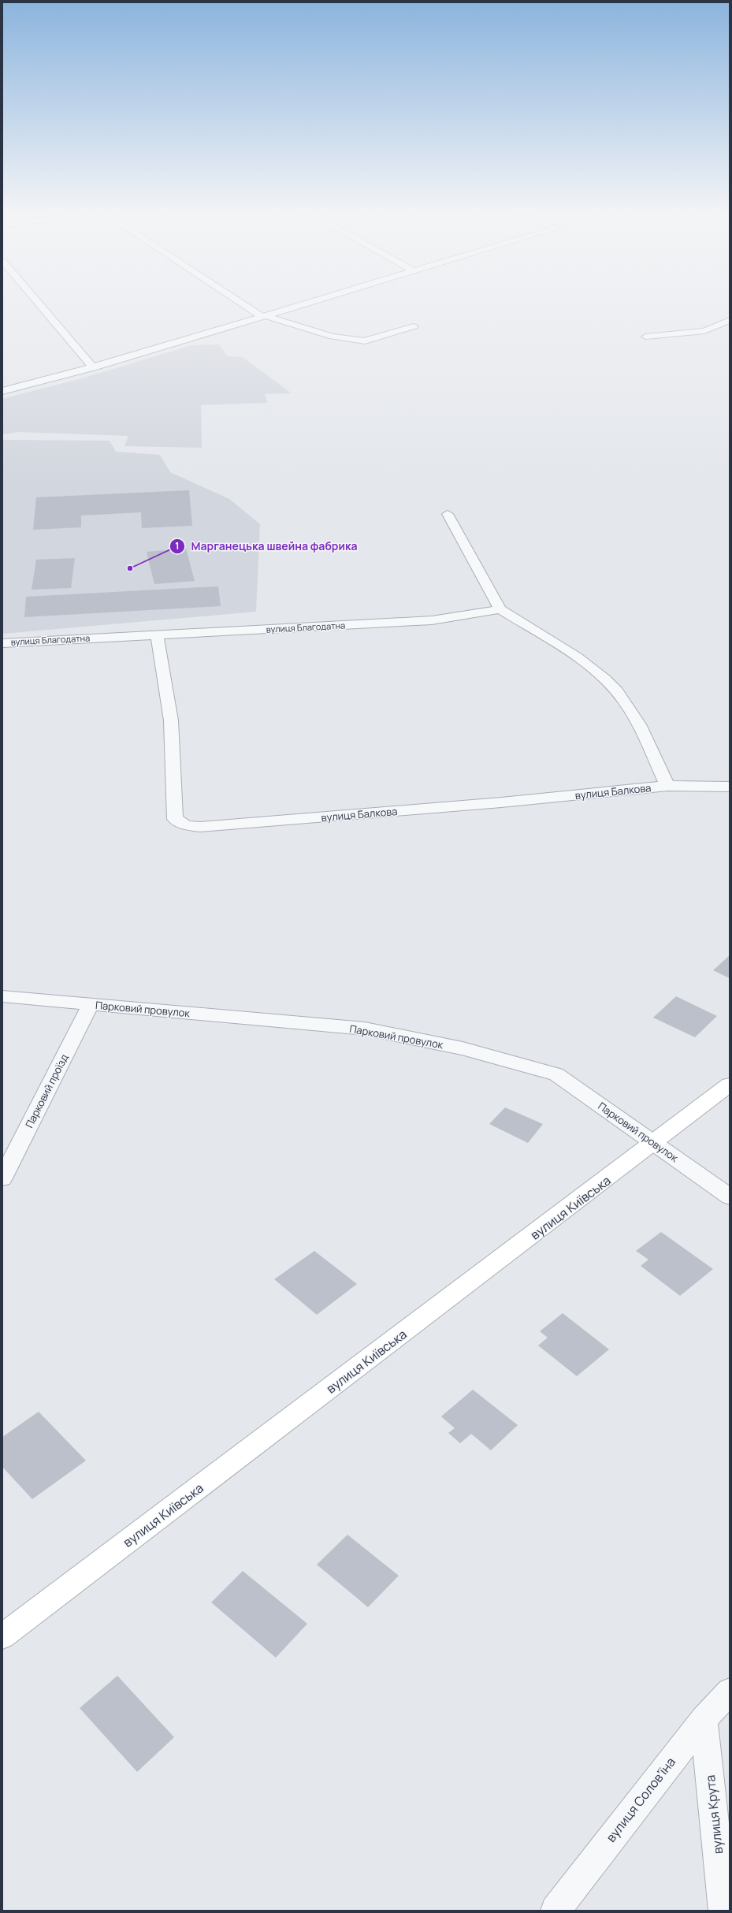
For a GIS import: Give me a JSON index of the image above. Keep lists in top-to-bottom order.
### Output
{
  "streets": {
    "main road": ["вулиця Київська"],
    "street": [
      "вулиця Благодатна",
      "вулиця Балкова",
      "Парковий провулок",
      "Парковий проїзд",
      "вулиця Соловʼїна",
      "вулиця Крута"
    ]
  },
  "crossings": [
    ["вулиця Благодатна", "вулиця Балкова"],
    ["Парковий провулок", "Парковий проїзд"],
    ["Парковий провулок", "вулиця Київська"],
    ["вулиця Соловʼїна", "вулиця Крута"]
  ],
  "places": ["Марганецька швейна фабрика"]
}
